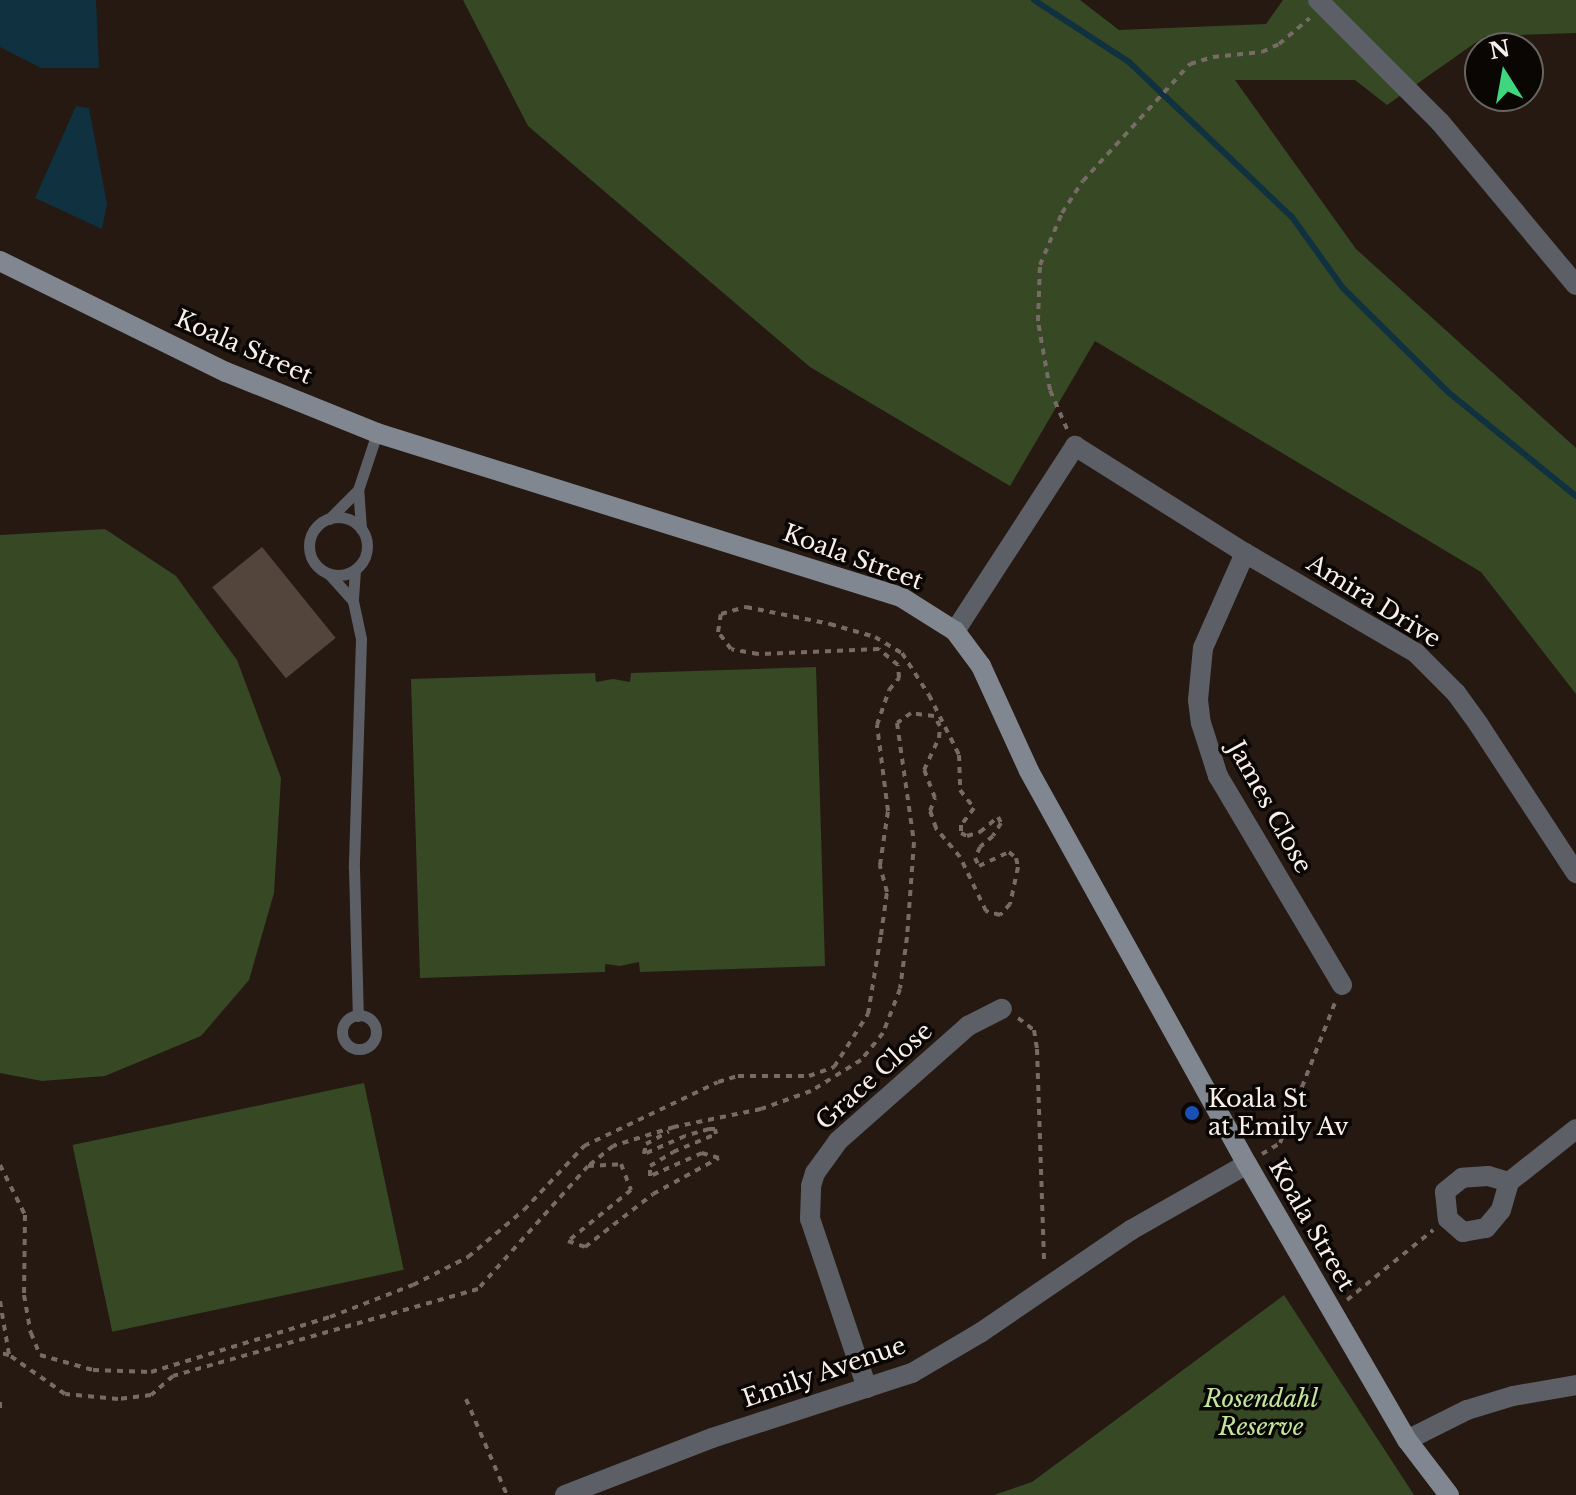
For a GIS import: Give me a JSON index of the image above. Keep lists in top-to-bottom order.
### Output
{
  "streets": {
    "street": [
      "Koala Street",
      "Amira Drive",
      "James Close",
      "Grace Close",
      "Emily Avenue"
    ]
  },
  "crossings": [
    ["Koala Street", "Emily Avenue"],
    ["Amira Drive", "James Close"],
    ["Grace Close", "Emily Avenue"]
  ],
  "parks": ["Rosendahl Reserve"],
  "places": ["Koala St at Emily Av"],
  "north": "top"
}
